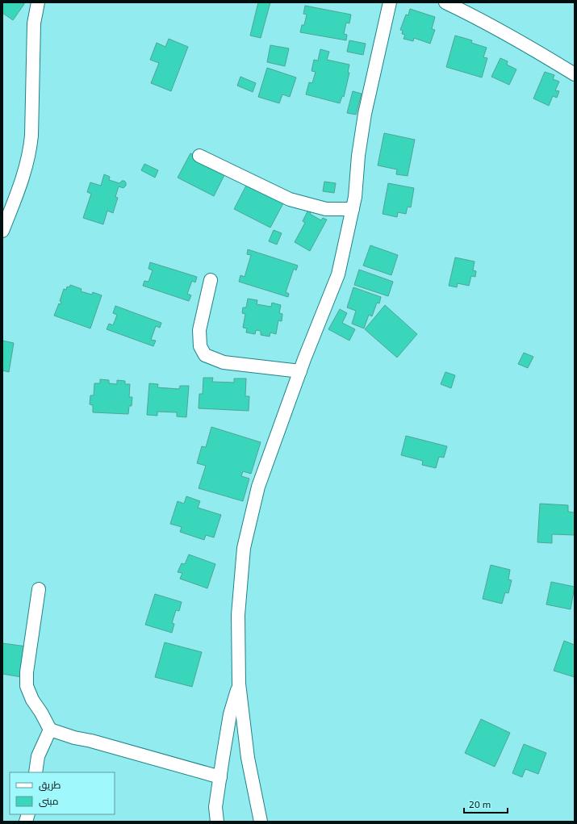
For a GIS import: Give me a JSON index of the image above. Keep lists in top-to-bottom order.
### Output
{
  "legend": ["طريق", "مبنى"],
  "scale_bar": "20 m"
}
